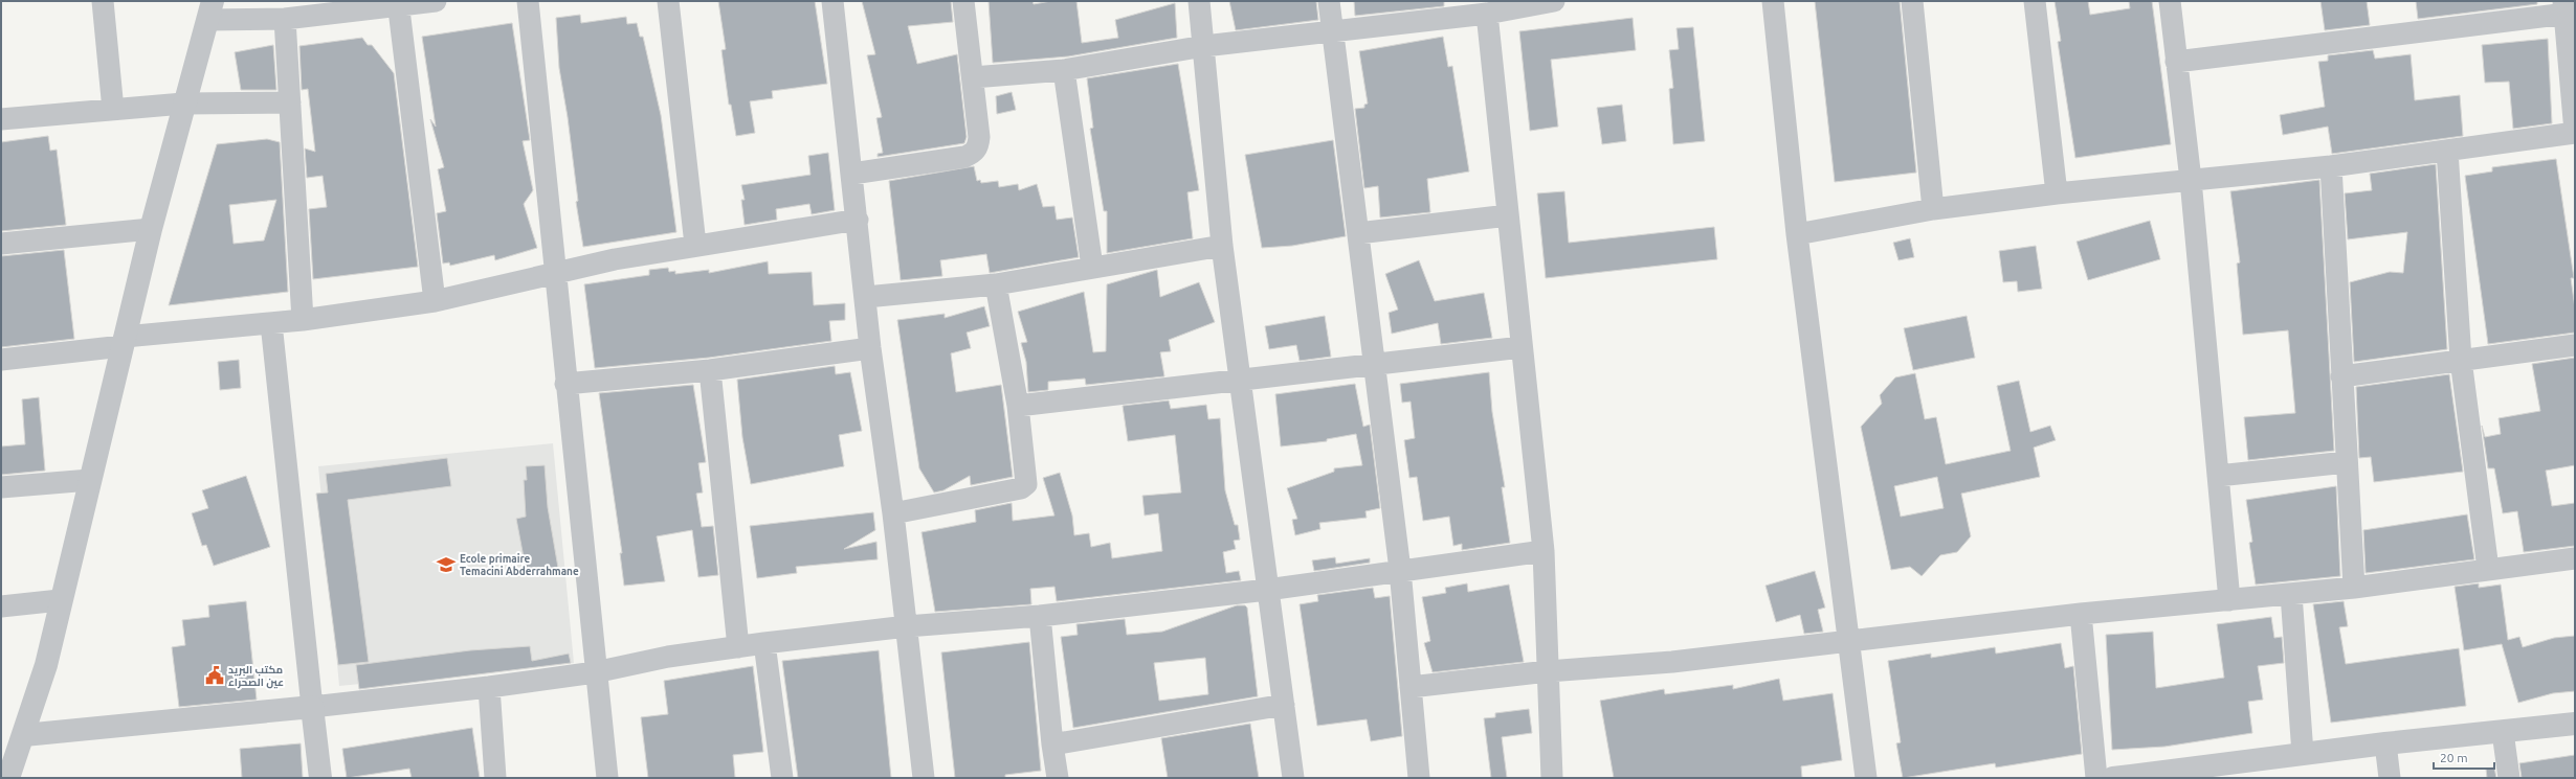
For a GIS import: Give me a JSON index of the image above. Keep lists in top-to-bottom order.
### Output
{
  "places": {
    "school or university": ["Ecole primaire Temacini Abderrahmane"],
    "public building": ["مكتب البريد عين الصحراء"]
  },
  "scale_bar": "20 m"
}
